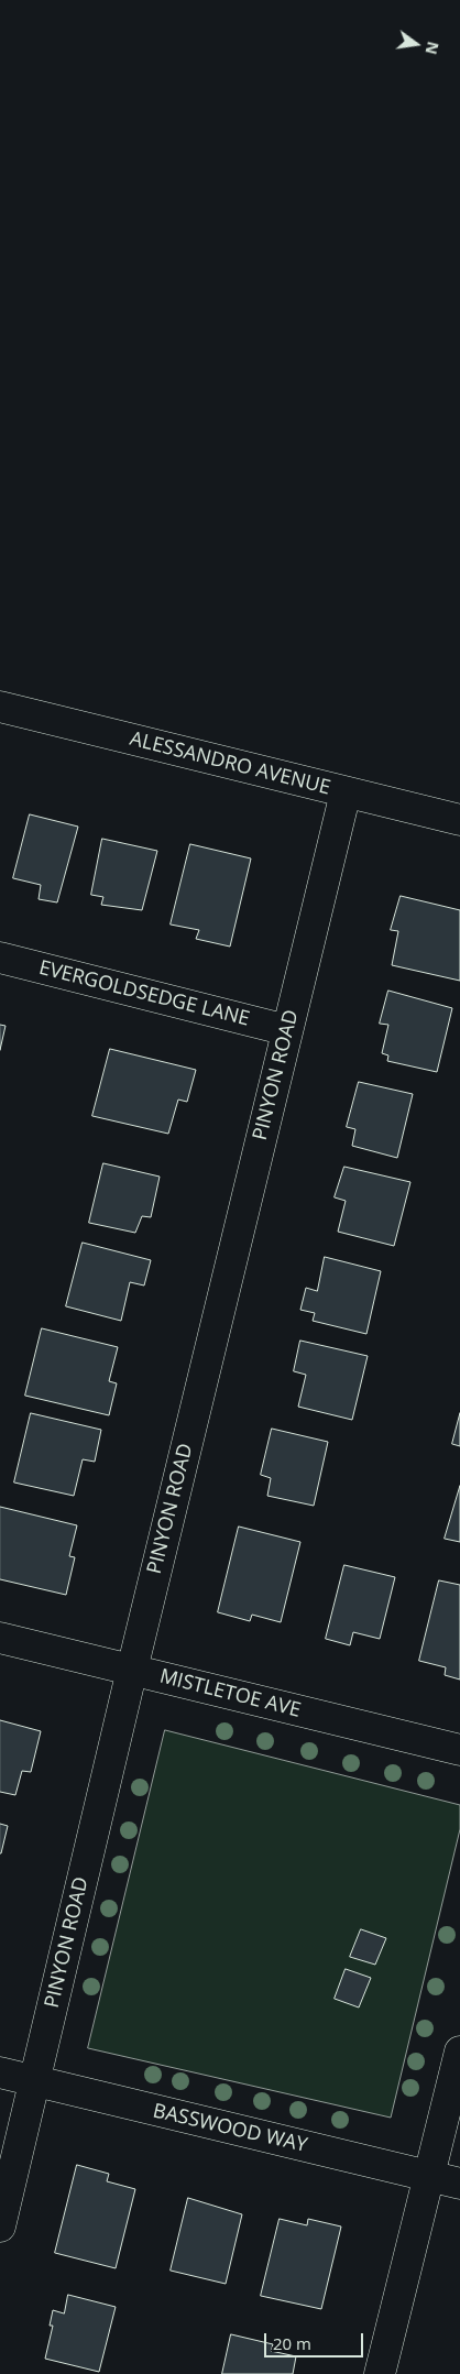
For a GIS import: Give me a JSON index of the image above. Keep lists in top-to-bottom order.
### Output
{
  "streets": {
    "street": [
      "ALESSANDRO AVENUE",
      "EVERGOLDSEDGE LANE",
      "PINYON ROAD",
      "MISTLETOE AVE",
      "BASSWOOD WAY"
    ]
  },
  "crossings": [
    ["ALESSANDRO AVENUE", "PINYON ROAD"],
    ["EVERGOLDSEDGE LANE", "PINYON ROAD"],
    ["PINYON ROAD", "MISTLETOE AVE"],
    ["PINYON ROAD", "BASSWOOD WAY"]
  ],
  "scale_bar": "20 m",
  "north": "right"
}
